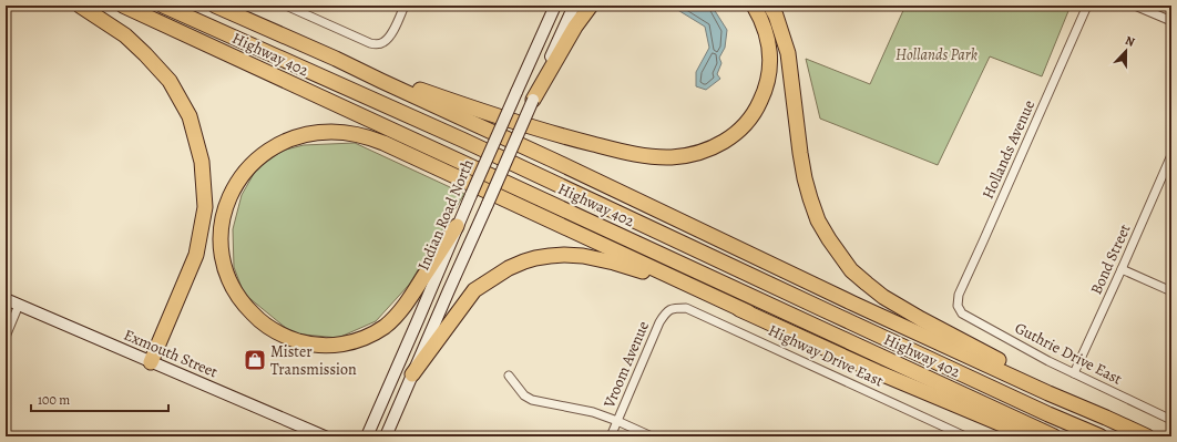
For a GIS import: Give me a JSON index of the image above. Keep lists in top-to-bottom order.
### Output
{
  "streets": {
    "highway": ["Highway 402"],
    "main road": ["Indian Road North", "Exmouth Street"],
    "street": [
      "Hollands Avenue",
      "Bond Street",
      "Guthrie Drive East",
      "Highway Drive East",
      "Vroom Avenue"
    ]
  },
  "crossings": [
    ["Hollands Avenue", "Guthrie Drive East"],
    ["Bond Street", "Guthrie Drive East"],
    ["Highway Drive East", "Vroom Avenue"]
  ],
  "parks": ["Hollands Park"],
  "places": {
    "shop": ["Mister Transmission"]
  },
  "scale_bar": "100 m",
  "north": "top"
}
